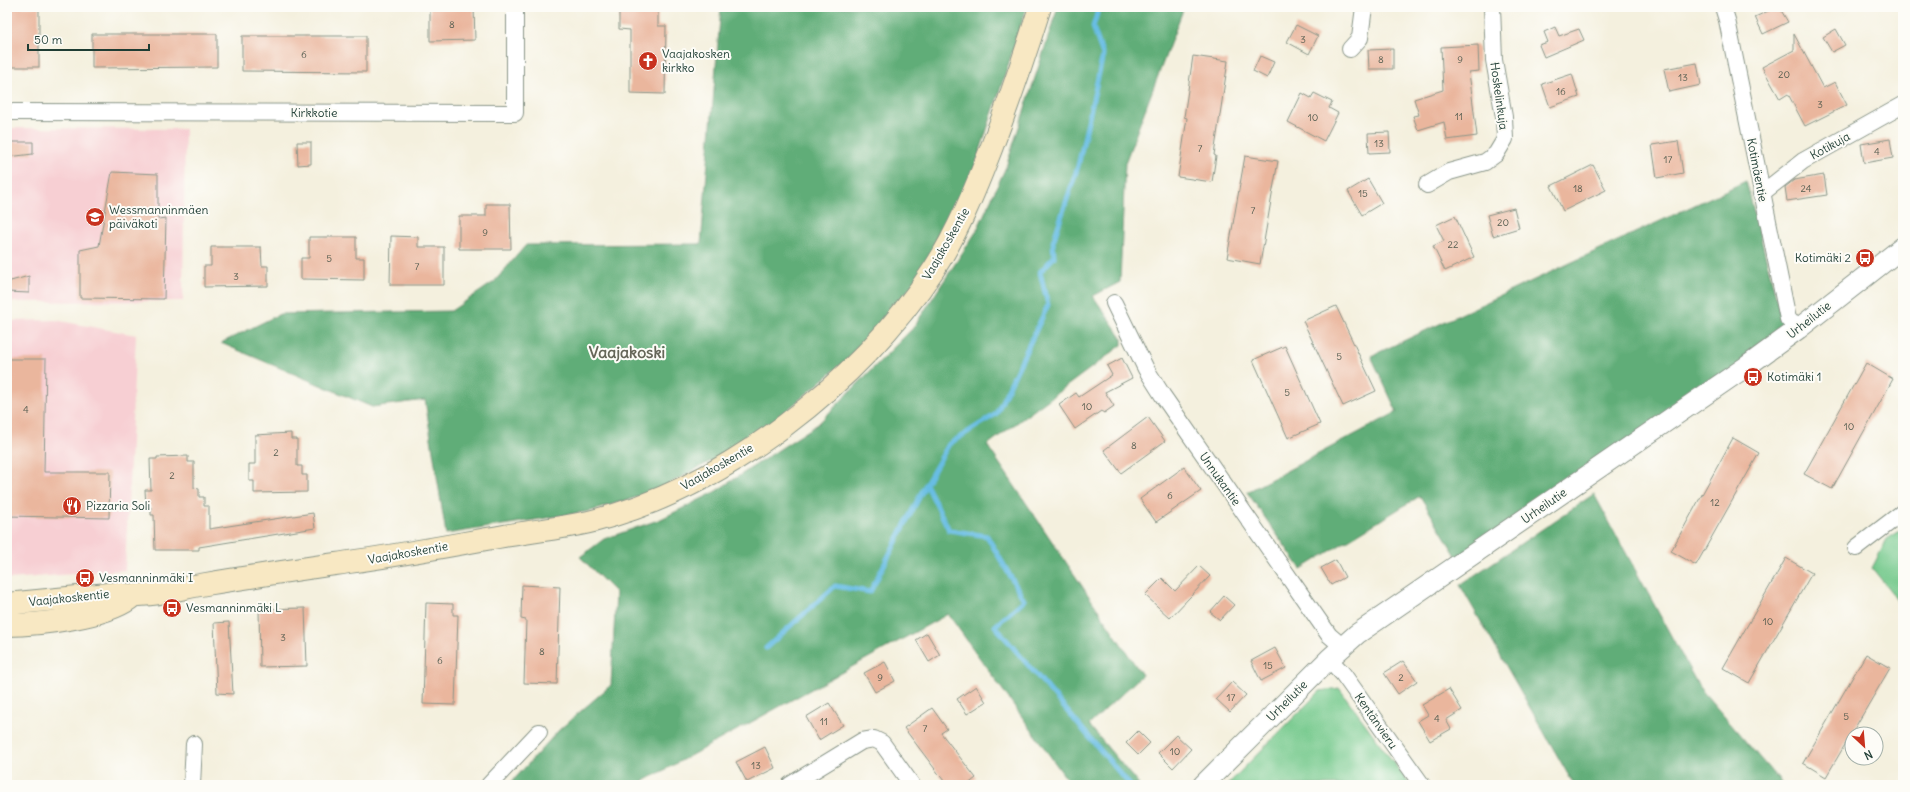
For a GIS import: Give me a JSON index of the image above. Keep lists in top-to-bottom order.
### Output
{
  "streets": {
    "main road": ["Vaajakoskentie"],
    "street": [
      "Hoskelinkuja",
      "Kirkkotie",
      "Kotikuja",
      "Kotimäentie",
      "Urheilutie",
      "Unnukantie",
      "Kentänvieru"
    ]
  },
  "crossings": [
    ["Kotikuja", "Kotimäentie"],
    ["Kotimäentie", "Urheilutie"],
    ["Urheilutie", "Unnukantie"],
    ["Urheilutie", "Kentänvieru"],
    ["Unnukantie", "Kentänvieru"]
  ],
  "districts": ["Vaajakoski"],
  "places": {
    "church": ["Vaajakosken kirkko"],
    "school or university": ["Wessmanninmäen päiväkoti"],
    "bus stop": [
      "Kotimäki 2",
      "Kotimäki 1",
      "Vesmanninmäki I",
      "Vesmanninmäki L"
    ],
    "restaurant": ["Pizzaria Soli"]
  },
  "house_numbers": [
    "8",
    "3",
    "6",
    "8",
    "9",
    "20",
    "13",
    "16",
    "3",
    "11",
    "10",
    "13",
    "7",
    "4",
    "17",
    "18",
    "24",
    "15",
    "7",
    "20",
    "9",
    "22",
    "5",
    "7",
    "3",
    "5",
    "5",
    "10",
    "4",
    "10",
    "8",
    "2",
    "2",
    "6",
    "12",
    "10",
    "3",
    "8",
    "6",
    "15",
    "9",
    "2",
    "17",
    "5",
    "4",
    "11",
    "7",
    "10",
    "13"
  ],
  "scale_bar": "50 m",
  "north": "bottom right"
}
